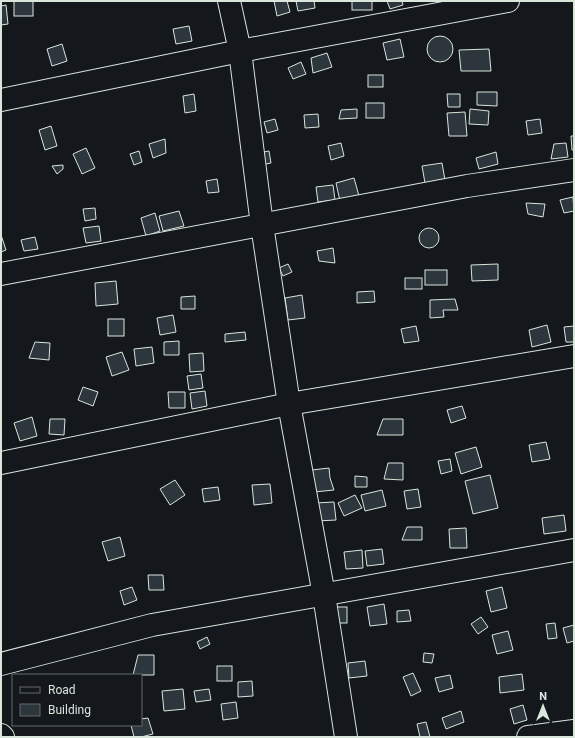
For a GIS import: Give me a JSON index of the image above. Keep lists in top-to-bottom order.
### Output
{
  "legend": ["Road", "Building"],
  "north": "top"
}
